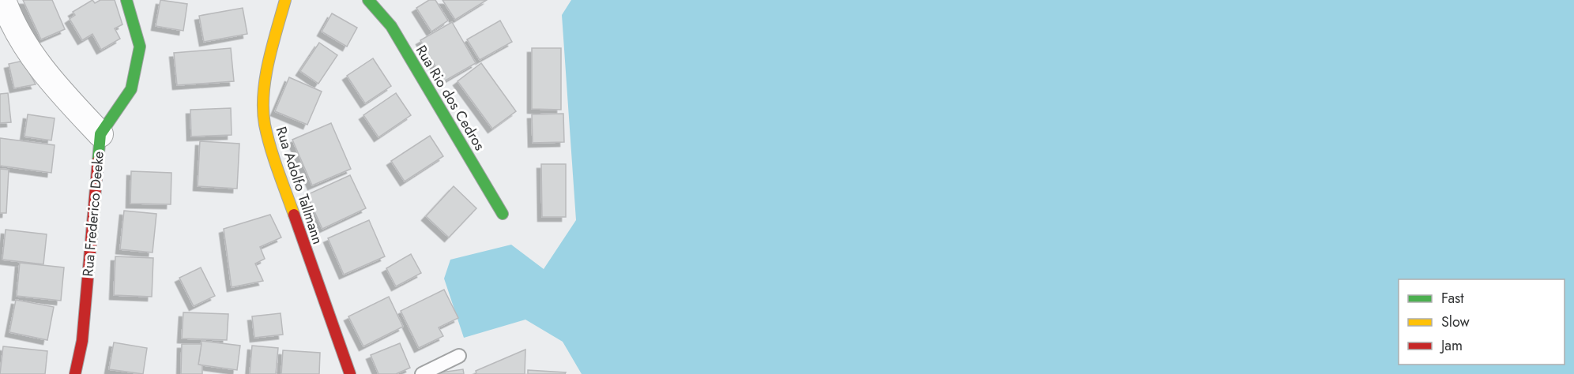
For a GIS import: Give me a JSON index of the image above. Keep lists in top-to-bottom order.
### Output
{
  "streets": {
    "street": ["Rua Rio dos Cedros", "Rua Adolfo Tallmann", "Rua Frederico Deeke"]
  },
  "legend": ["Fast", "Slow", "Jam"]
}
